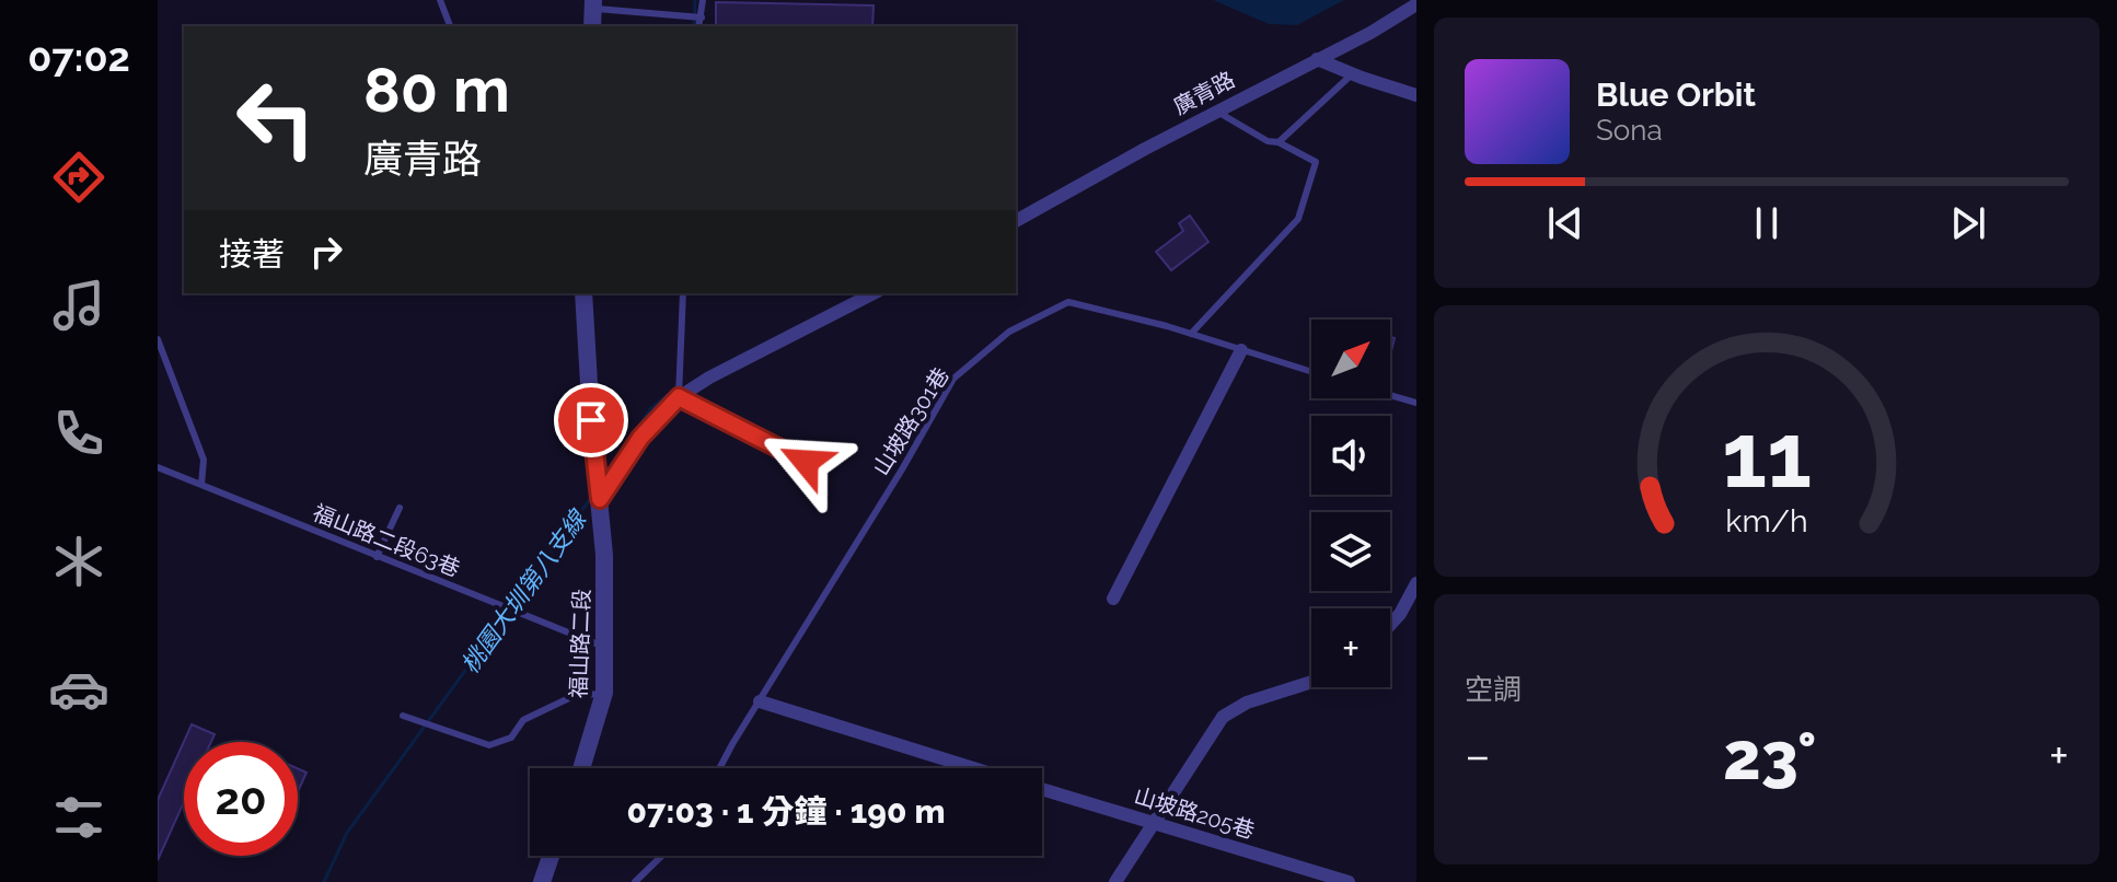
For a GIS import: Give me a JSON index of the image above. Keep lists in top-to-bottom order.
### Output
{
  "streets": {
    "street": ["廣青路", "福山路二段", "山坡路205巷"],
    "lane": ["山坡路301巷", "福山路二段63巷"]
  },
  "crossings": [
    ["山坡路301巷", "山坡路205巷"],
    ["福山路二段63巷", "福山路二段"]
  ],
  "water": ["桃園大圳第八支線"],
  "north": "top right",
  "page": {
    "tabs": "07:02",
    "turn": ["80 m", "廣青路"],
    "song": ["Blue Orbit", "Sona"],
    "then": "接著",
    "map_buttons": "+",
    "tile": "空調",
    "heat": ["−", "23°", "+"],
    "limit": "20",
    "trip": "07:03 · 1 分鐘 · 190 m",
    "gauge": ["11", "km/h"]
  }
}
